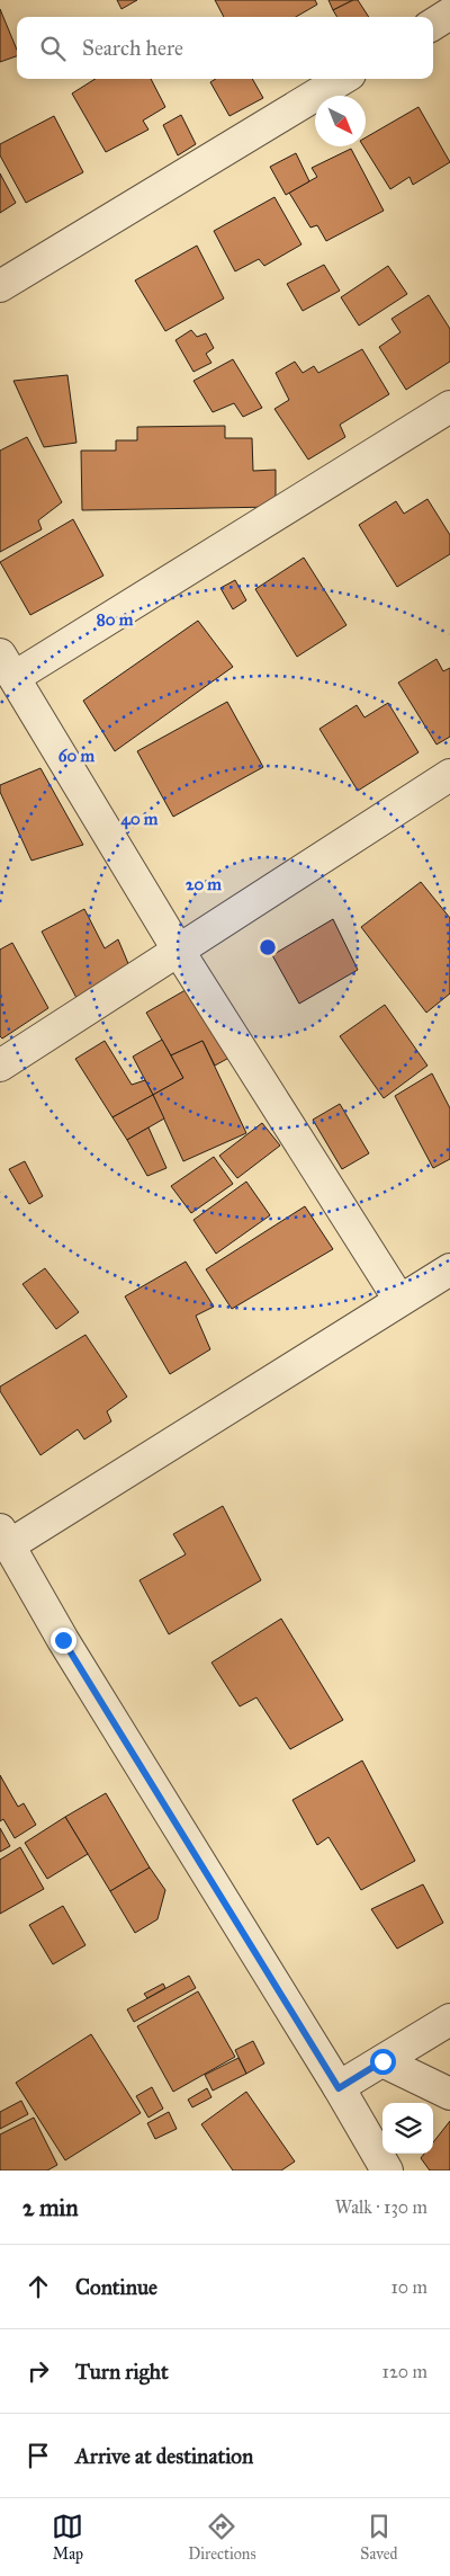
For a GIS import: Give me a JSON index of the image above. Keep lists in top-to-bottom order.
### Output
{
  "north": "bottom right",
  "page": {
    "search": "Search here",
    "heading": ["2 min", "Walk · 130 m"],
    "list": [
      ["Continue", "10 m"],
      ["Turn right", "120 m"],
      "Arrive at destination"
    ],
    "nav": ["Map", "Directions", "Saved"]
  },
  "rings": [
    "80 m",
    "60 m",
    "40 m",
    "20 m"
  ]
}
